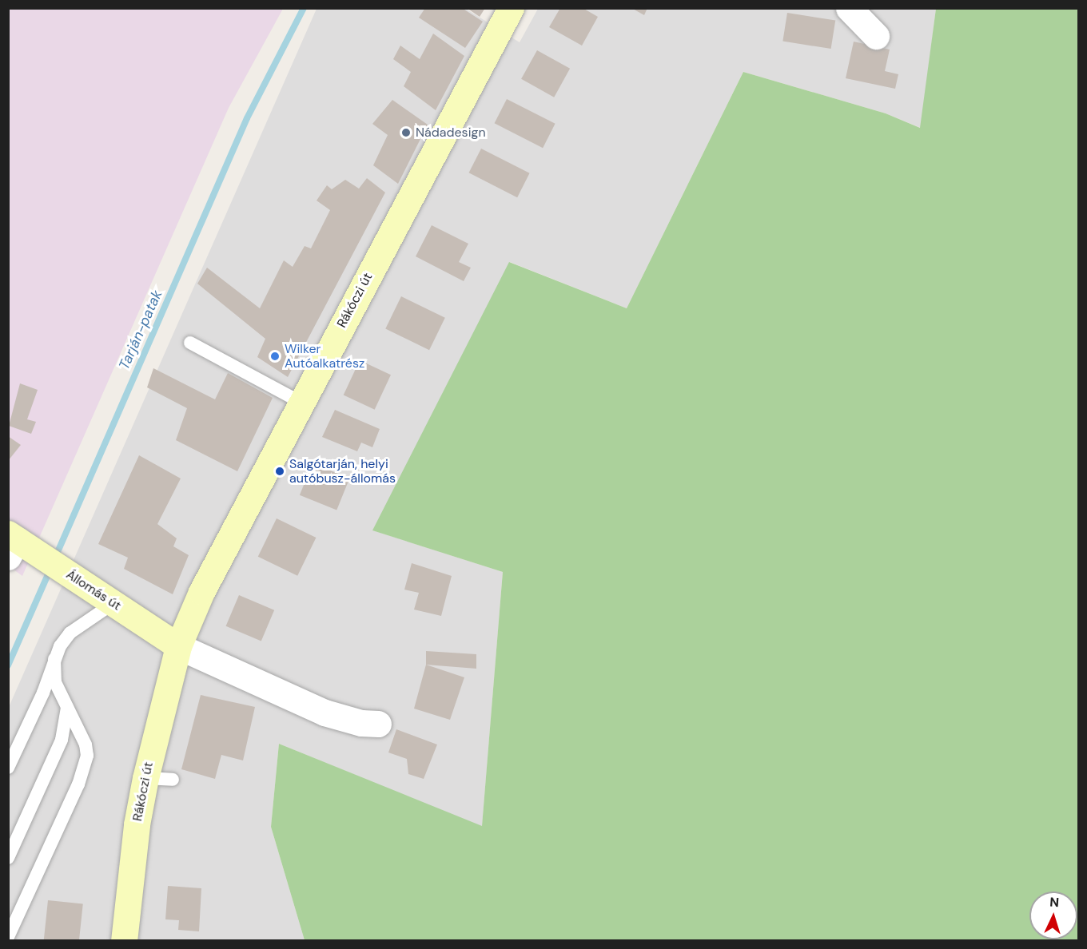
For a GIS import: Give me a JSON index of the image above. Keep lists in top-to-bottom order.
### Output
{
  "streets": {
    "main road": ["Rákóczi út", "Állomás út"]
  },
  "crossings": [
    ["Rákóczi út", "Állomás út"]
  ],
  "water": ["Tarján-patak"],
  "places": ["Nádadesign", "Wilker Autóalkatrész", "Salgótarján, helyi autóbusz-állomás"],
  "north": "top"
}
